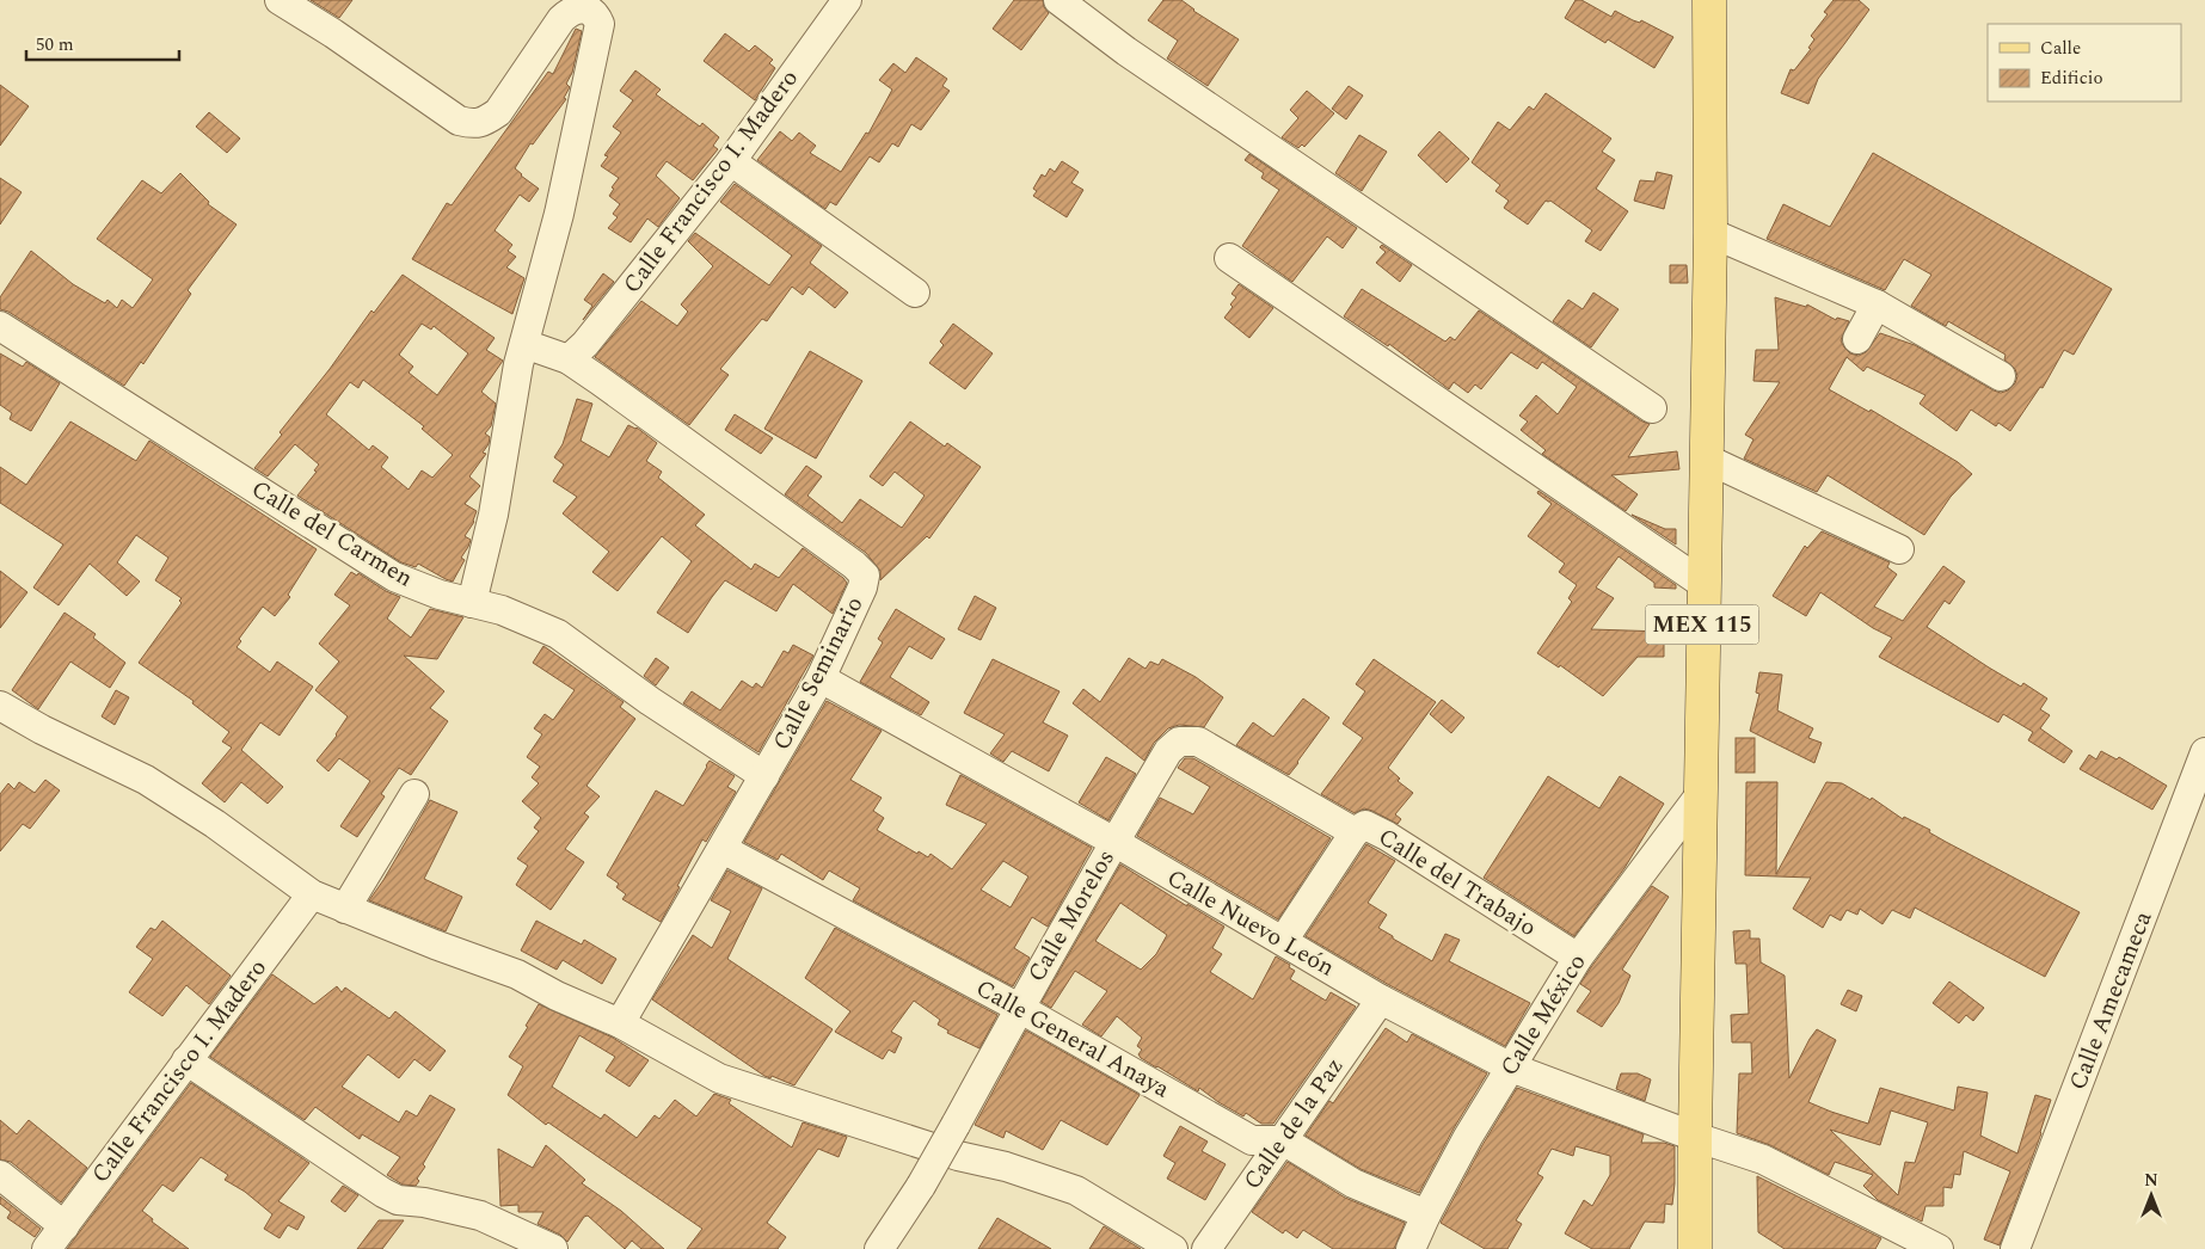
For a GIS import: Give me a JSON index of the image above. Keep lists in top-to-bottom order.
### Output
{
  "streets": {
    "main road": ["MEX 115"],
    "street": [
      "Calle Francisco I. Madero",
      "Calle del Carmen",
      "Calle Seminario",
      "Calle del Trabajo",
      "Calle Morelos",
      "Calle Nuevo León",
      "Calle Amecameca",
      "Calle México",
      "Calle General Anaya",
      "Calle de la Paz"
    ]
  },
  "crossings": [
    ["Calle Francisco I. Madero", "Calle Seminario"],
    ["Calle del Carmen", "Calle Seminario"],
    ["MEX 115", "Calle Nuevo León"],
    ["MEX 115", "Calle México"],
    ["Calle Seminario", "Calle Nuevo León"],
    ["Calle Seminario", "Calle General Anaya"],
    ["Calle del Trabajo", "Calle Morelos"],
    ["Calle del Trabajo", "Calle México"],
    ["Calle Morelos", "Calle Nuevo León"],
    ["Calle Morelos", "Calle General Anaya"],
    ["Calle Nuevo León", "Calle México"],
    ["Calle Nuevo León", "Calle de la Paz"],
    ["Calle General Anaya", "Calle de la Paz"]
  ],
  "legend": ["Calle", "Edificio"],
  "scale_bar": "50 m",
  "north": "top"
}
